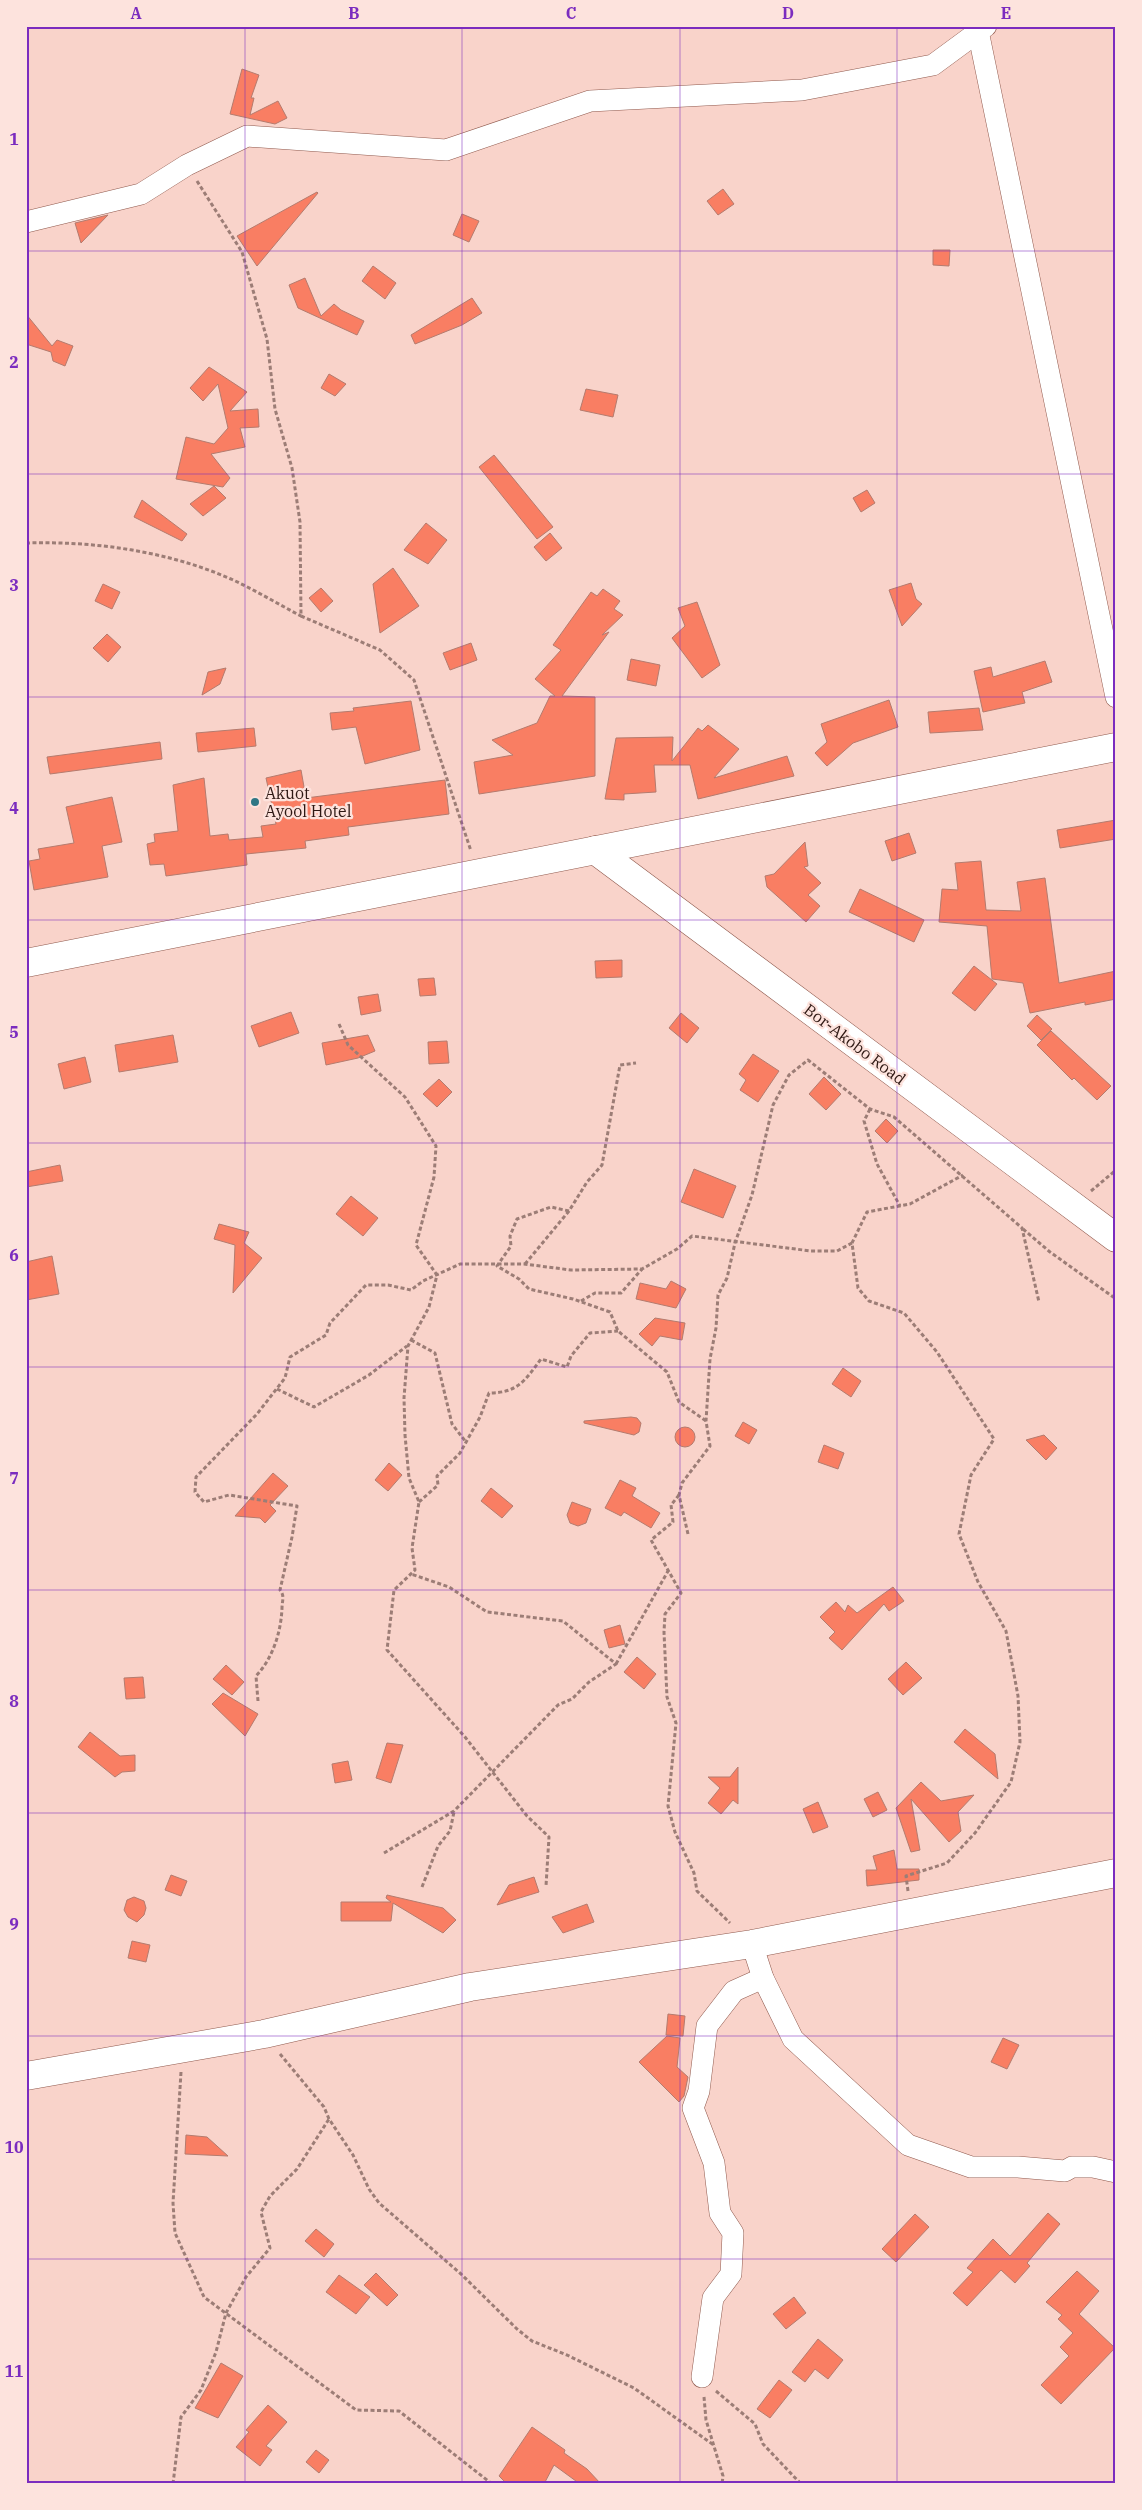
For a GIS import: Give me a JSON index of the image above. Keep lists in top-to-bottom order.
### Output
{
  "streets": {
    "street": ["Bor-Akobo Road"]
  },
  "places": ["Akuot Ayool Hotel"],
  "grid": {
    "columns": [
      "A",
      "B",
      "C",
      "D",
      "E"
    ],
    "rows": [
      "1",
      "2",
      "3",
      "4",
      "5",
      "6",
      "7",
      "8",
      "9",
      "10",
      "11"
    ]
  }
}
